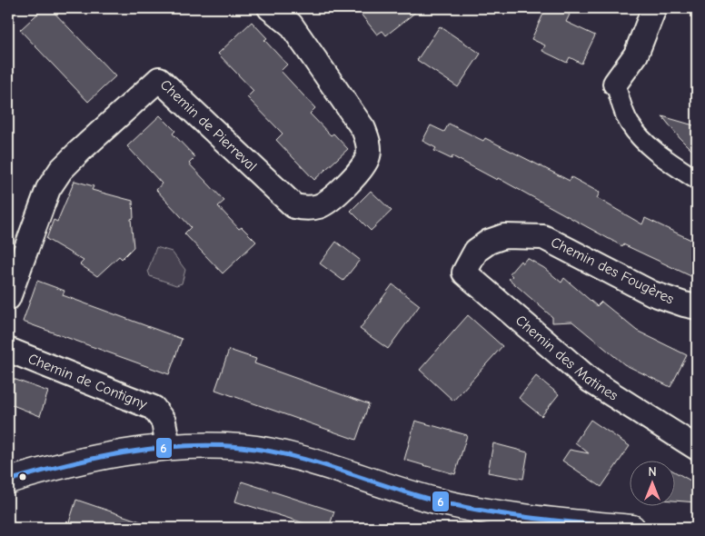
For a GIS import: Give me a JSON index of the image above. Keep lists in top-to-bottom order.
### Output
{
  "streets": {
    "street": [
      "Chemin de Pierreval",
      "Chemin des Fougères",
      "Chemin des Matines",
      "Chemin de Contigny"
    ]
  },
  "crossings": [
    ["Chemin des Fougères", "Chemin des Matines"]
  ],
  "lines": ["transit line 6"],
  "north": "top"
}
